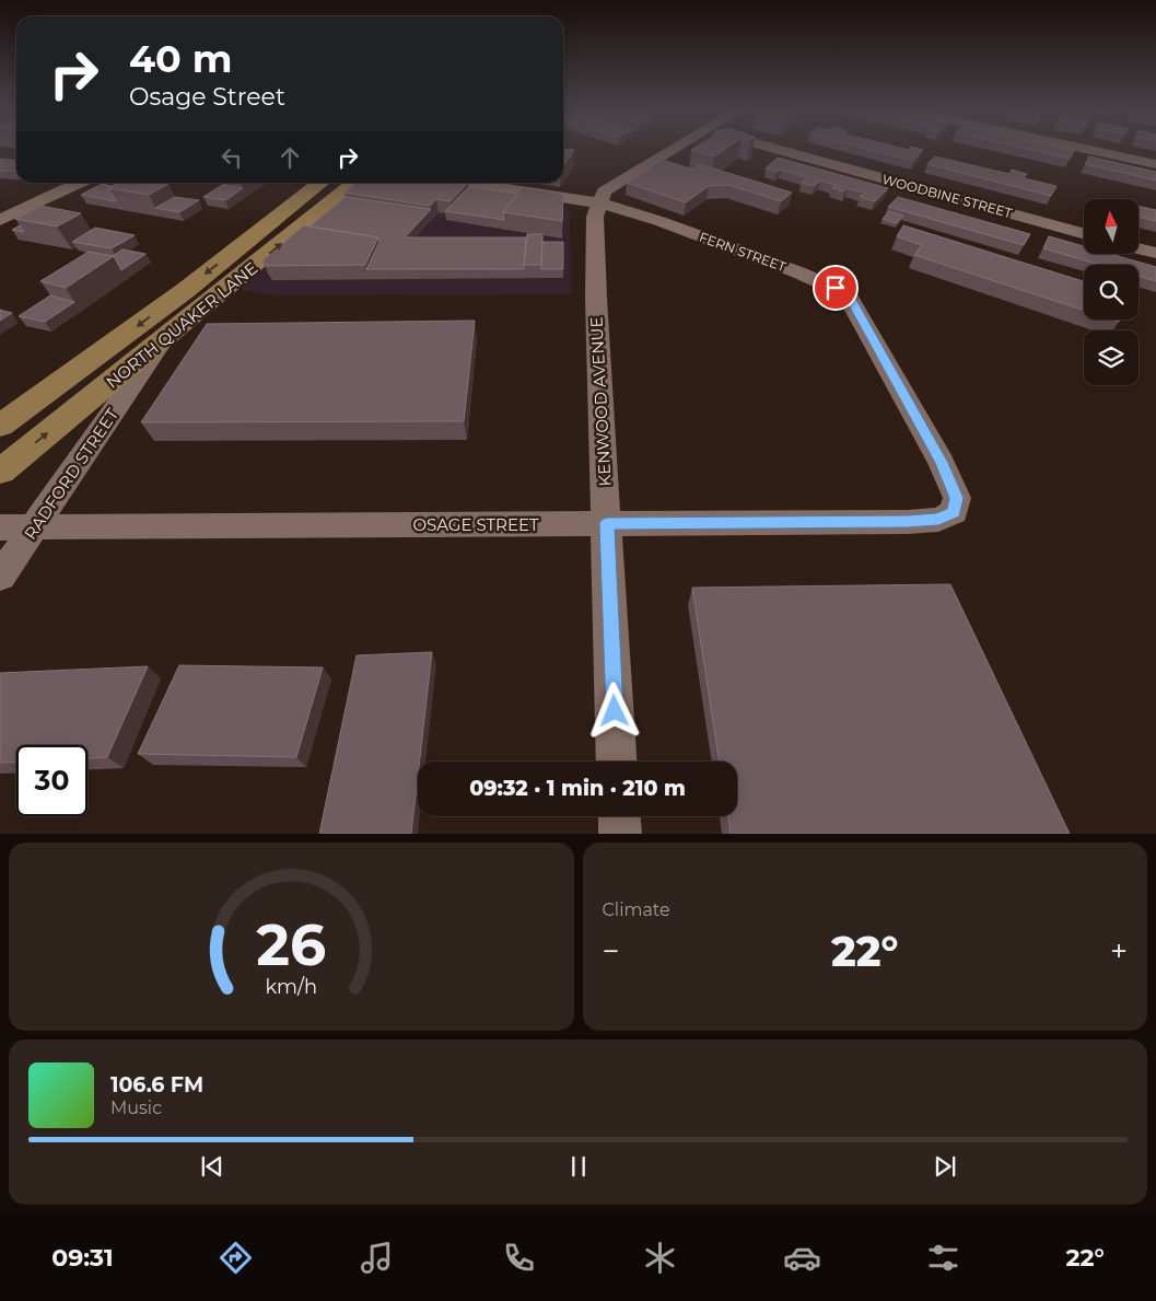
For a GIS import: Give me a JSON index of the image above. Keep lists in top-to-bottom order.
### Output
{
  "streets": {
    "main road": ["NORTH QUAKER LANE"],
    "street": [
      "WOODBINE STREET",
      "FERN STREET",
      "KENWOOD AVENUE",
      "RADFORD STREET",
      "OSAGE STREET"
    ]
  },
  "crossings": [
    ["FERN STREET", "KENWOOD AVENUE"],
    ["FERN STREET", "OSAGE STREET"],
    ["NORTH QUAKER LANE", "RADFORD STREET"],
    ["KENWOOD AVENUE", "OSAGE STREET"],
    ["RADFORD STREET", "OSAGE STREET"]
  ],
  "north": "top",
  "page": {
    "turn": ["40 m", "Osage Street"],
    "limit": "30",
    "trip": "09:32 · 1 min · 210 m",
    "tile": "Climate",
    "heat": ["−", "22°", "+"],
    "song": ["106.6 FM", "Music"],
    "tabs": ["09:31", "22°"],
    "gauge": ["26", "km/h"]
  }
}
